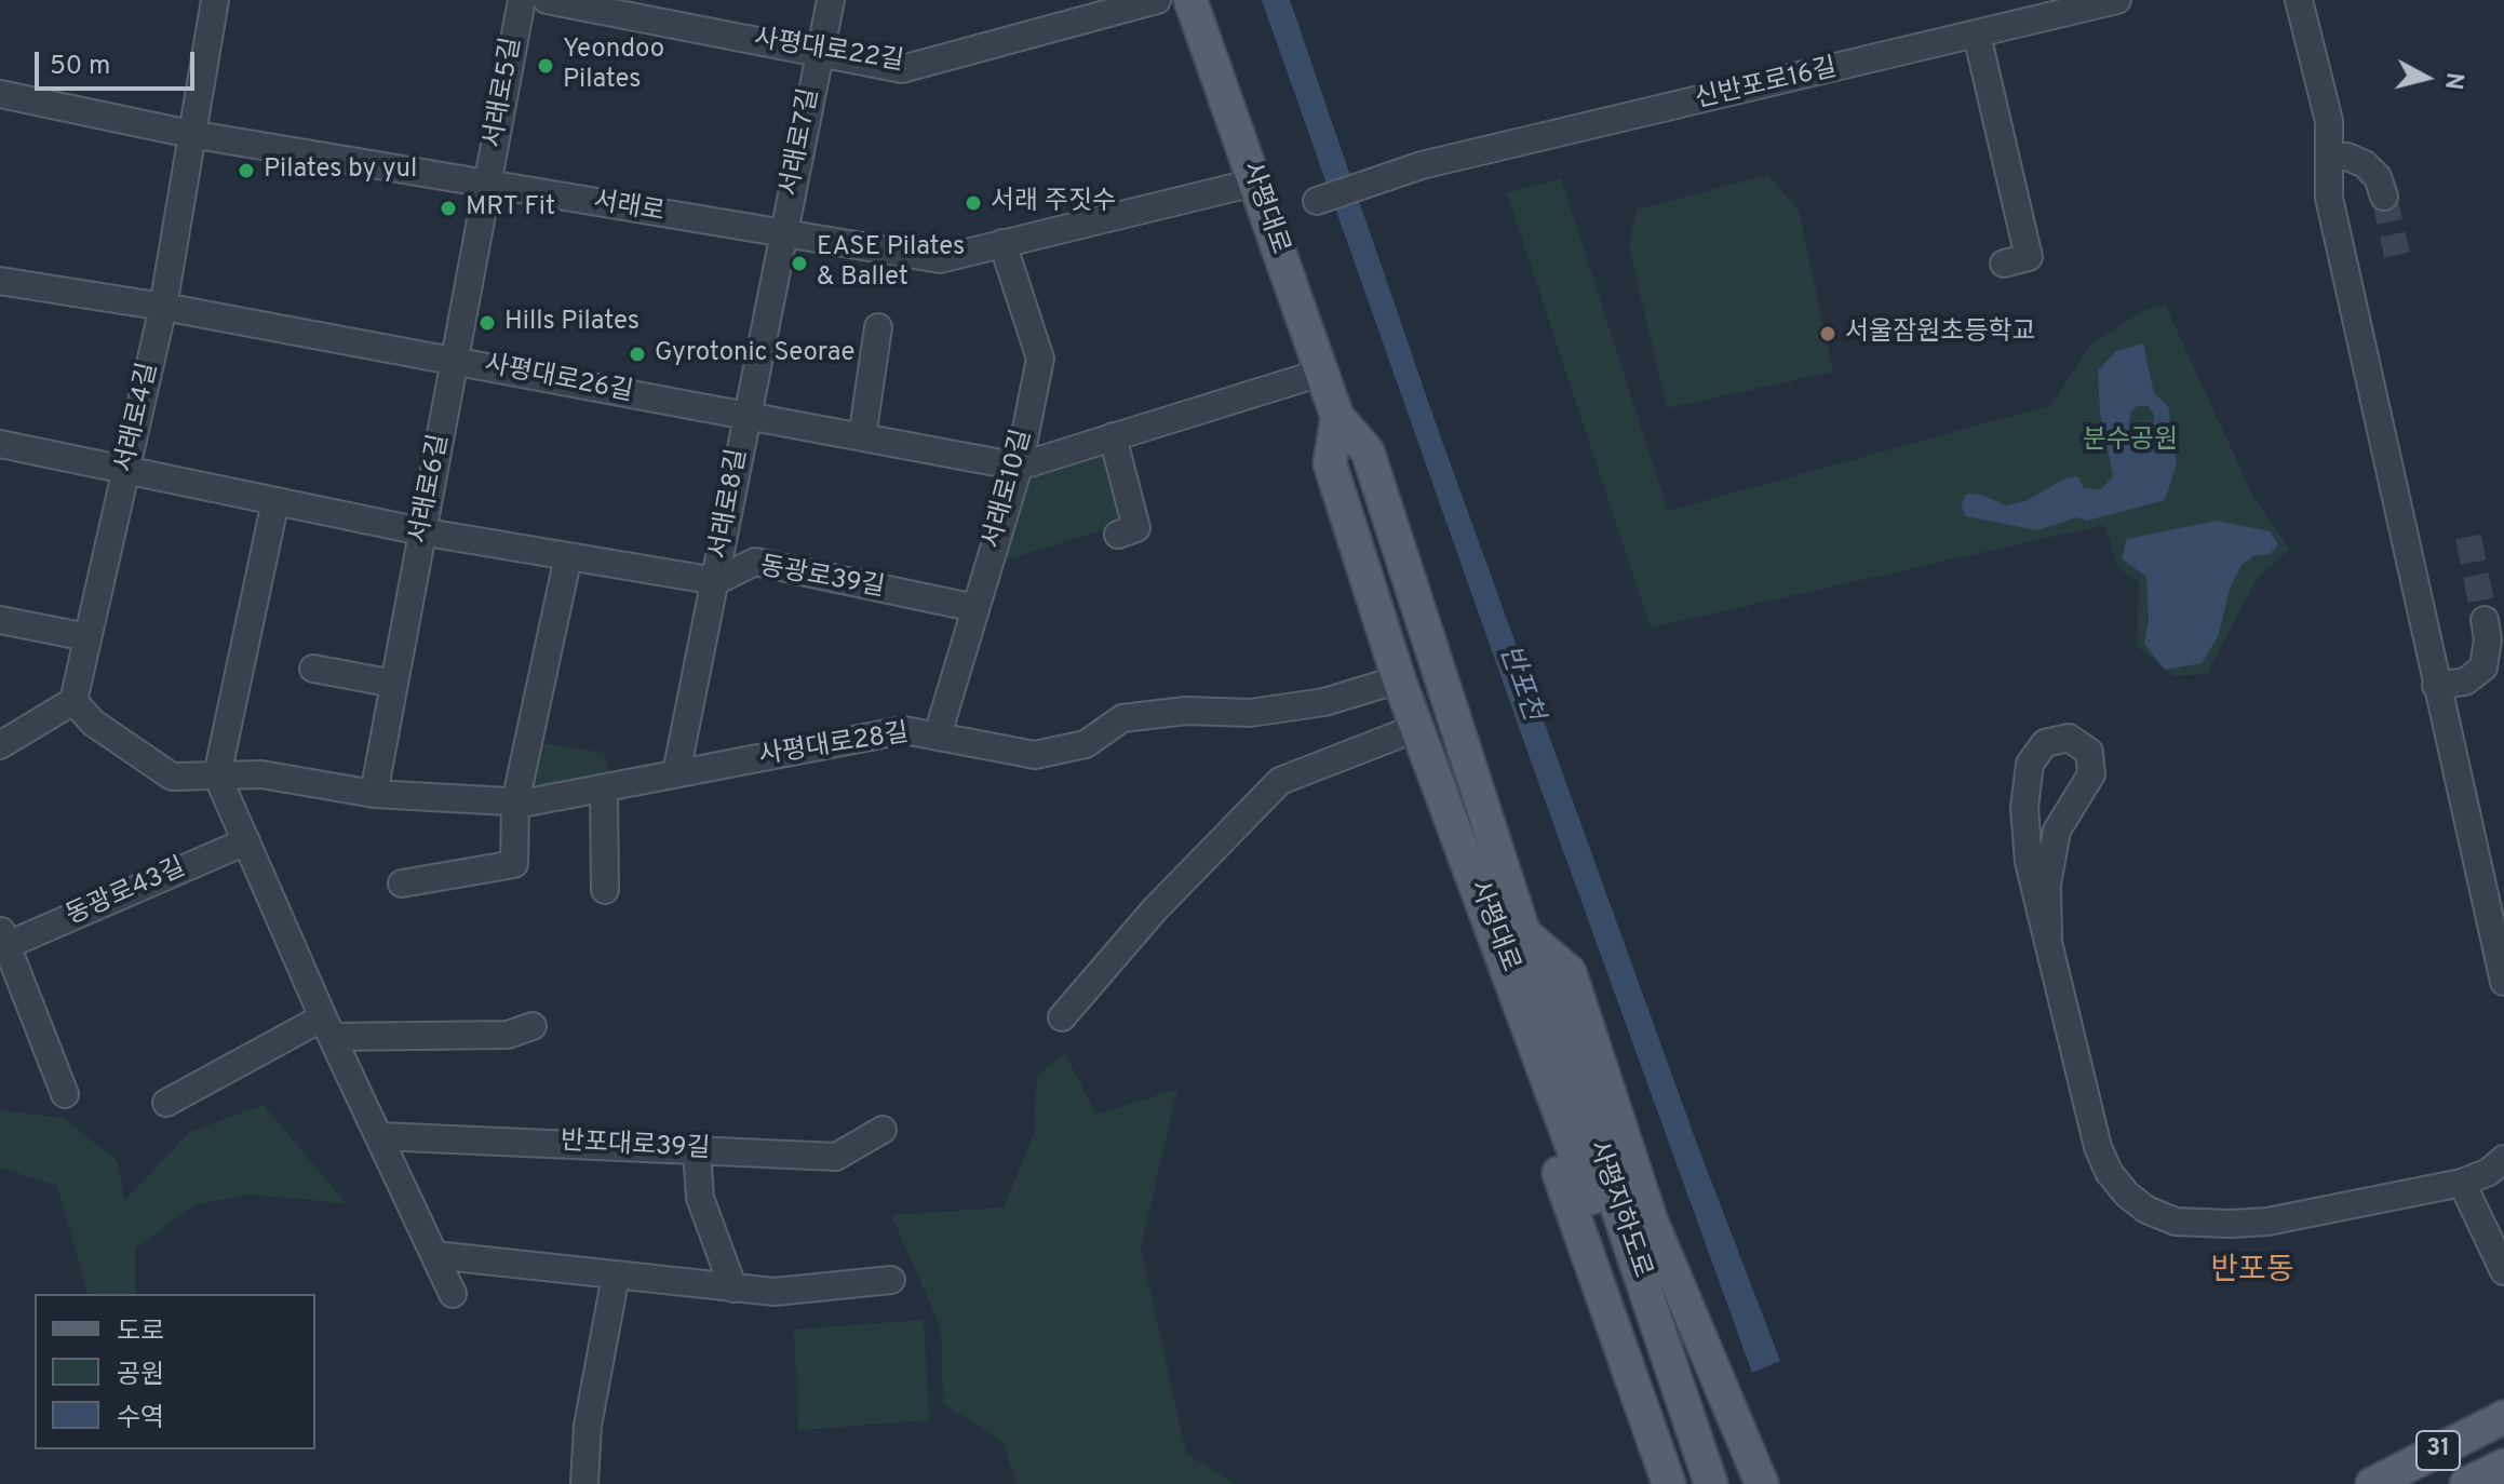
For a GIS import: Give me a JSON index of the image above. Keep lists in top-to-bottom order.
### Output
{
  "streets": {
    "main road": ["사평대로", "사평지하도로", "31"],
    "street": [
      "사평대로22길",
      "신반포로16길",
      "서래로5길",
      "서래로7길",
      "서래로",
      "사평대로26길",
      "서래로4길",
      "서래로6길",
      "서래로10길",
      "서래로8길",
      "동광로39길",
      "사평대로28길",
      "동광로43길",
      "반포대로39길"
    ]
  },
  "crossings": [
    ["사평대로22길", "서래로7길"],
    ["서래로5길", "서래로"],
    ["서래로5길", "서래로6길"],
    ["서래로7길", "서래로"],
    ["서래로7길", "서래로8길"],
    ["서래로", "사평대로"],
    ["서래로", "서래로4길"],
    ["서래로", "서래로6길"],
    ["서래로", "서래로10길"],
    ["서래로", "서래로8길"],
    ["사평대로", "사평대로26길"],
    ["사평대로", "사평대로28길"],
    ["사평대로", "사평지하도로"],
    ["사평대로26길", "서래로4길"],
    ["사평대로26길", "서래로6길"],
    ["사평대로26길", "서래로10길"],
    ["사평대로26길", "서래로8길"],
    ["서래로4길", "사평대로28길"],
    ["서래로6길", "사평대로28길"],
    ["서래로10길", "동광로39길"],
    ["서래로10길", "사평대로28길"],
    ["서래로8길", "동광로39길"],
    ["서래로8길", "사평대로28길"]
  ],
  "districts": ["반포동"],
  "water": ["반포천"],
  "parks": ["분수공원"],
  "places": [
    "Yeondoo Pilates",
    "Pilates by yul",
    "서래 주짓수",
    "MRT Fit",
    "EASE Pilates & Ballet",
    "Hills Pilates",
    "서울잠원초등학교",
    "Gyrotonic Seorae"
  ],
  "legend": ["도로", "공원", "수역"],
  "scale_bar": "50 m",
  "north": "right"
}
